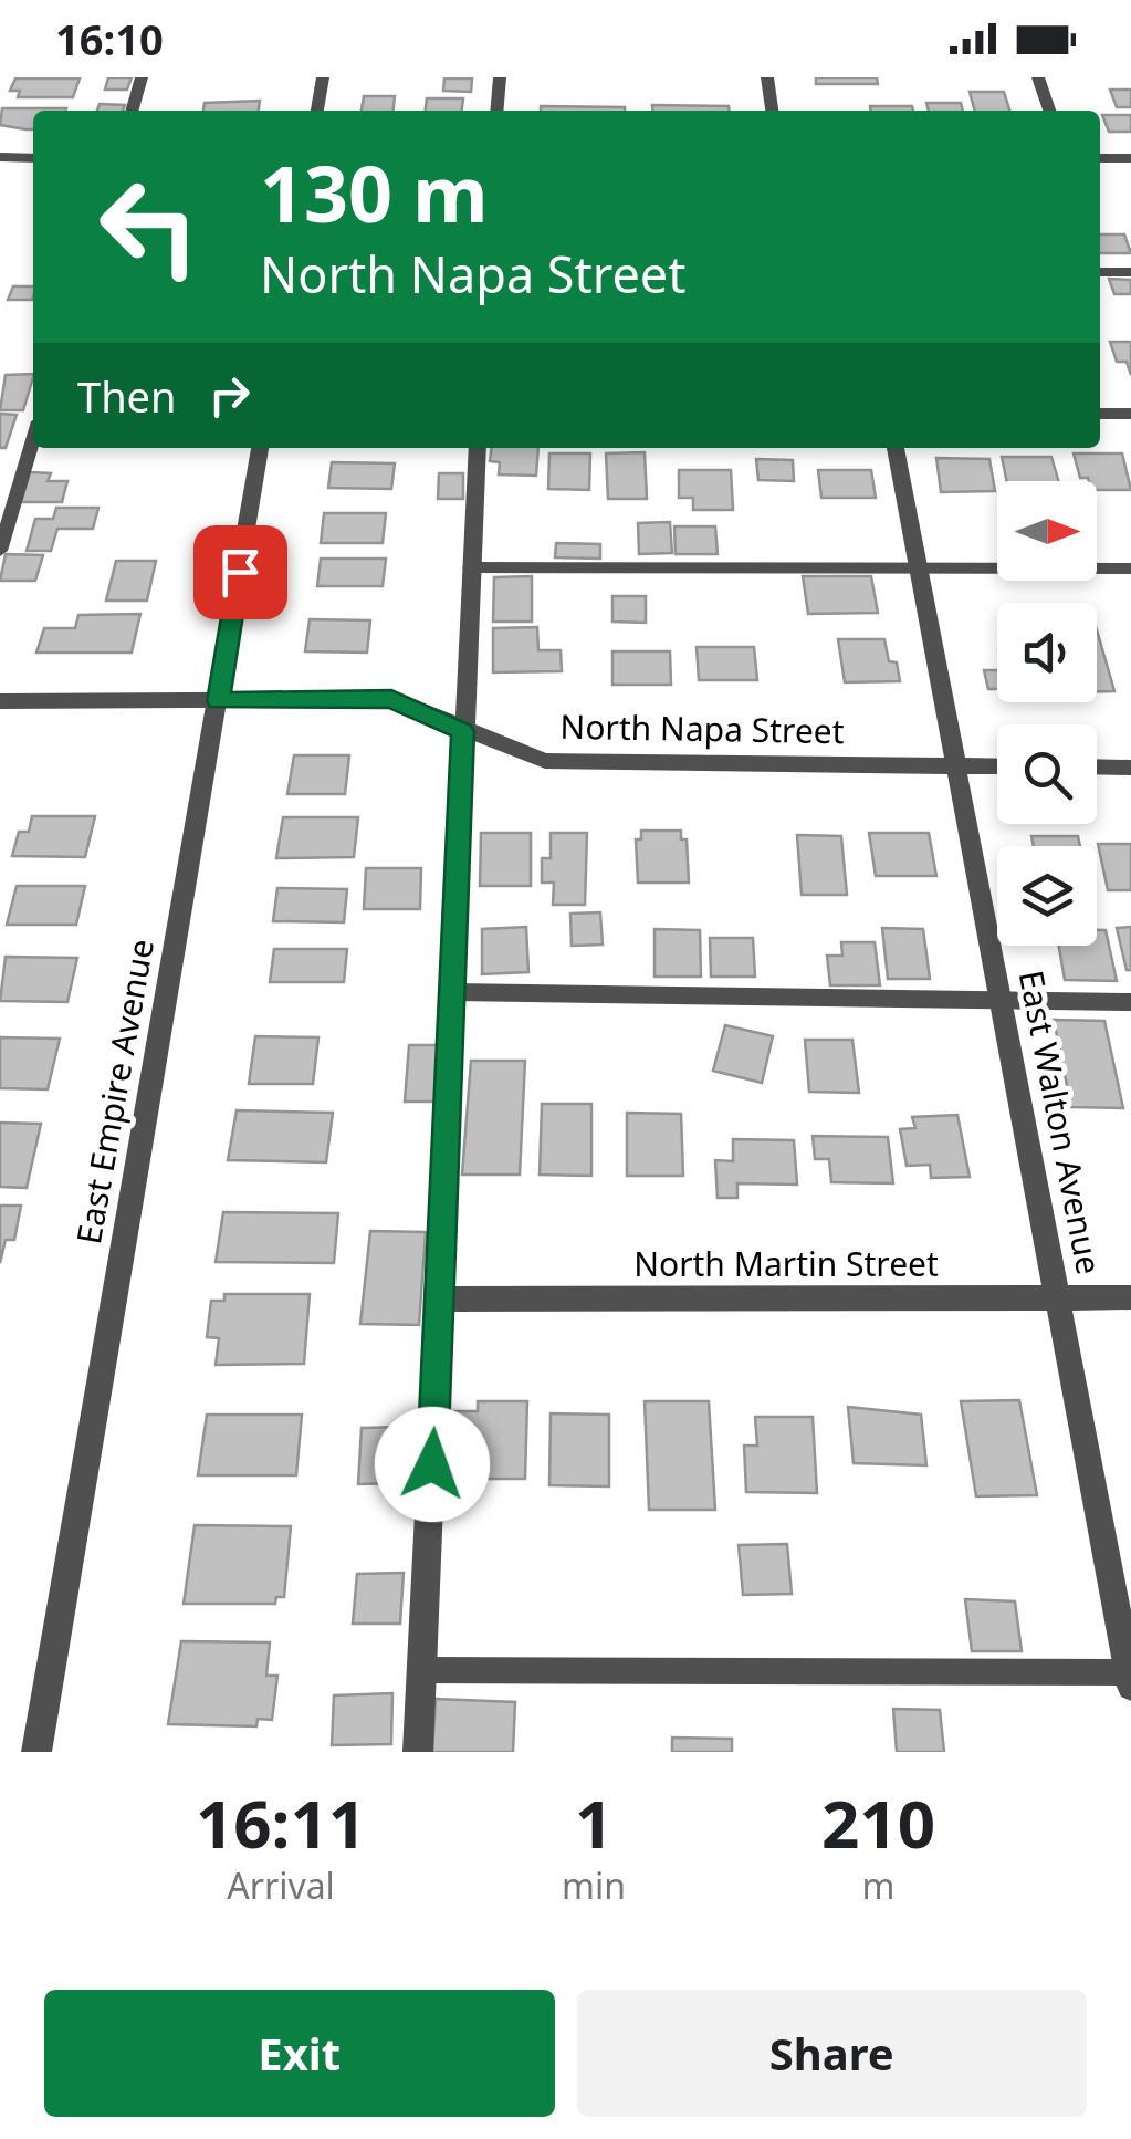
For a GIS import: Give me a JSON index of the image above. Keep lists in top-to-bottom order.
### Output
{
  "streets": {
    "street": [
      "North Napa Street",
      "East Empire Avenue",
      "East Walton Avenue",
      "North Martin Street"
    ]
  },
  "crossings": [
    ["North Napa Street", "East Empire Avenue"],
    ["North Napa Street", "East Walton Avenue"],
    ["East Walton Avenue", "North Martin Street"]
  ],
  "north": "right",
  "page": {
    "status": "16:10",
    "turn": ["130 m", "North Napa Street"],
    "then": "Then",
    "eta": [
      "16:11",
      "Arrival",
      "1",
      "min",
      "210",
      "m"
    ],
    "buttons": ["Exit", "Share"]
  }
}
